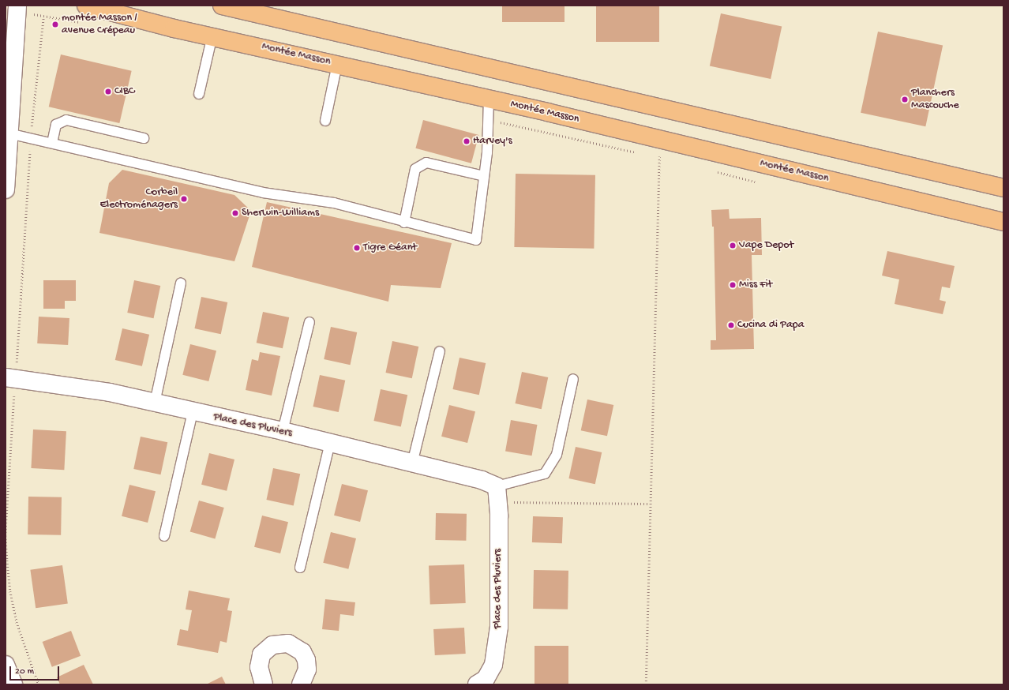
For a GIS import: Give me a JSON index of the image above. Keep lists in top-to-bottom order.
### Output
{
  "streets": {
    "main road": ["Montée Masson"],
    "street": ["Place des Pluviers"]
  },
  "places": [
    "montée Masson / avenue Crépeau",
    "CIBC",
    "Planchers Mascouche",
    "Harvey's",
    "Corbeil Electroménagers",
    "Sherwin-Williams",
    "Vape Depot",
    "Tigre Géant",
    "Miss Fit",
    "Cucina di Papa"
  ],
  "scale_bar": "20 m"
}
